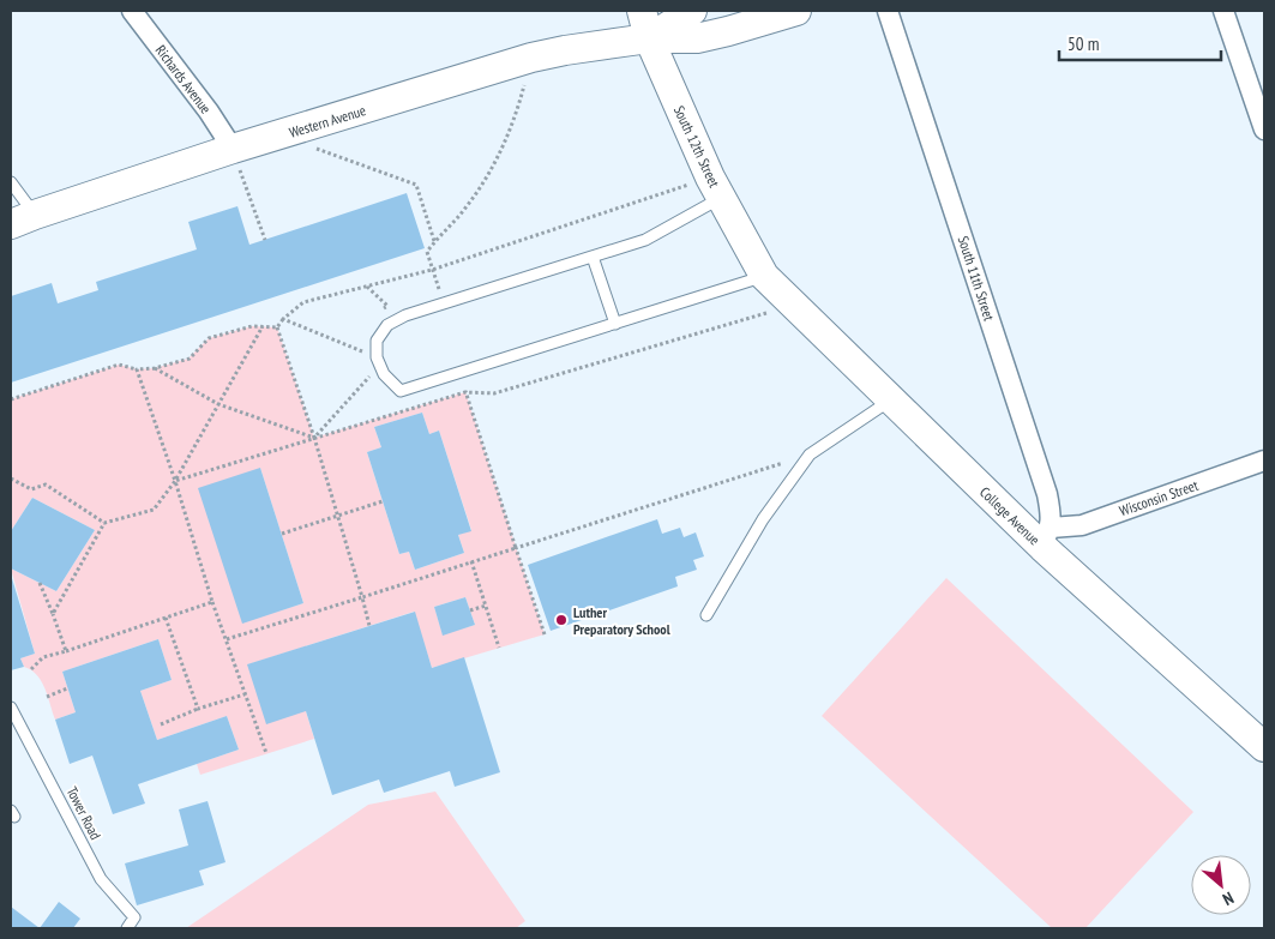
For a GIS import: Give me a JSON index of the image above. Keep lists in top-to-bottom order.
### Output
{
  "streets": {
    "street": [
      "Richards Avenue",
      "Western Avenue",
      "South 12th Street",
      "South 11th Street",
      "Wisconsin Street",
      "College Avenue"
    ],
    "lane": ["Tower Road"]
  },
  "crossings": [
    ["Richards Avenue", "Western Avenue"],
    ["Western Avenue", "South 12th Street"],
    ["South 12th Street", "College Avenue"],
    ["South 11th Street", "Wisconsin Street"],
    ["South 11th Street", "College Avenue"],
    ["Wisconsin Street", "College Avenue"]
  ],
  "places": ["Luther Preparatory School"],
  "scale_bar": "50 m",
  "north": "bottom right"
}
